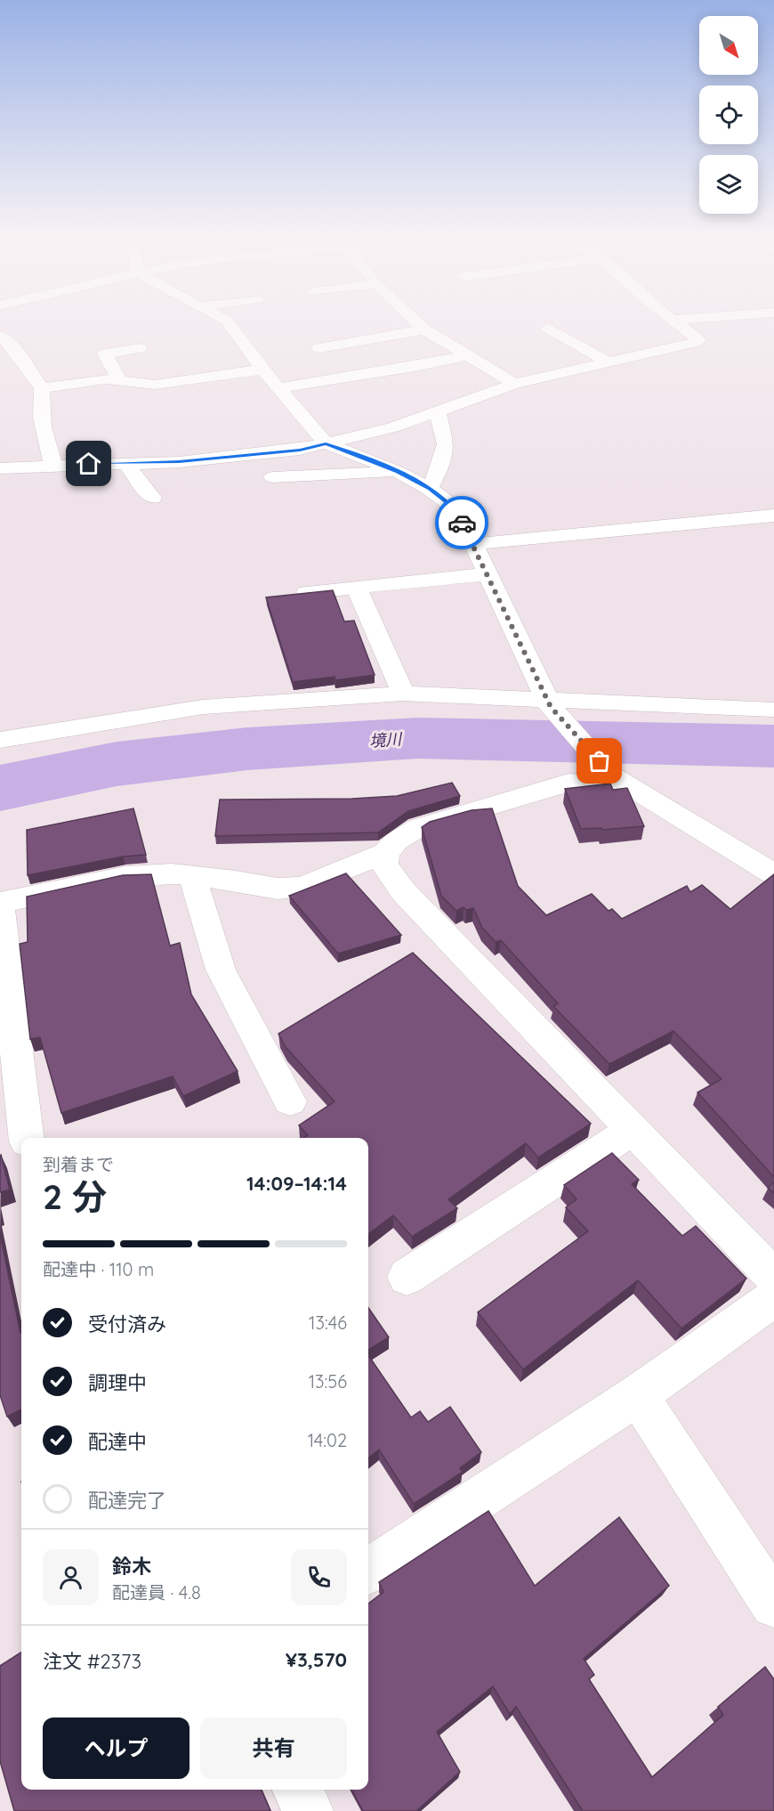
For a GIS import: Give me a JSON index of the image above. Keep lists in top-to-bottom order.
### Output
{
  "water": ["境川"],
  "north": "bottom right",
  "page": {
    "heading": ["2 分", "到着まで", "14:09–14:14"],
    "panel": [
      "鈴木",
      "配達員 · 4.8",
      "注文 #2373",
      "¥3,570"
    ],
    "bar": "配達中 · 110 m",
    "list": [
      ["受付済み", "13:46"],
      ["調理中", "13:56"],
      ["配達中", "14:02"],
      "配達完了"
    ],
    "buttons": ["ヘルプ", "共有"]
  }
}
